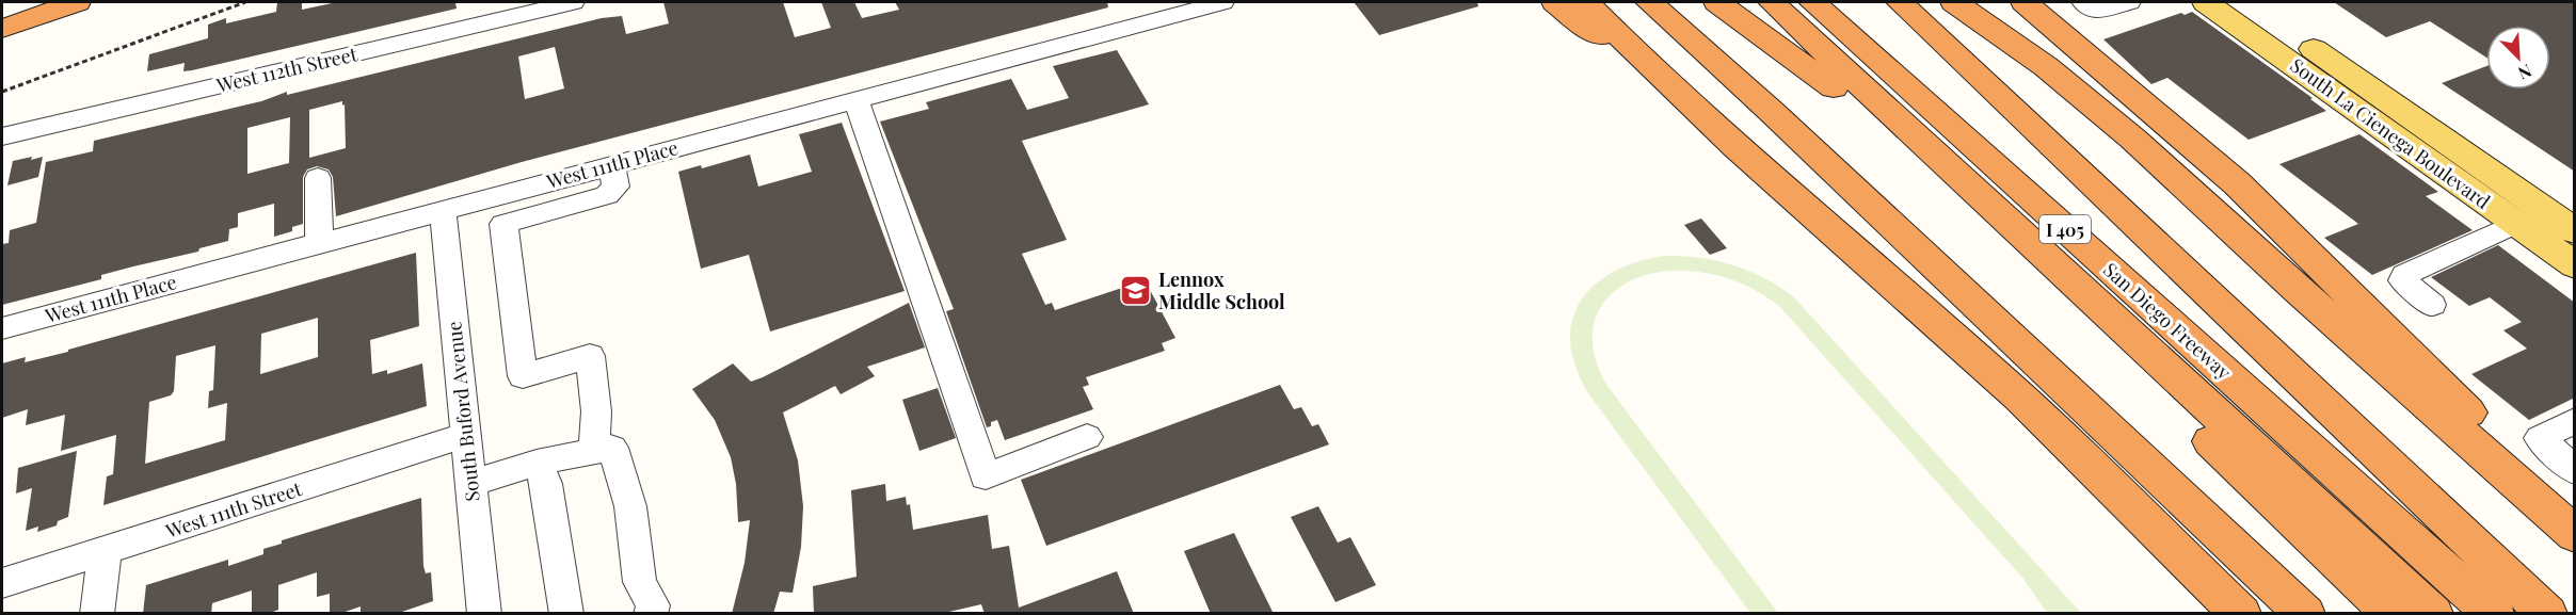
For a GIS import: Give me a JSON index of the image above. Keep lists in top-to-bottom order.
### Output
{
  "streets": {
    "highway": ["I 405", "San Diego Freeway"],
    "main road": ["South La Cienega Boulevard"],
    "street": [
      "West 112th Street",
      "West 111th Place",
      "South Buford Avenue",
      "West 111th Street"
    ]
  },
  "crossings": [
    ["West 111th Place", "South Buford Avenue"],
    ["South Buford Avenue", "West 111th Street"]
  ],
  "places": {
    "school or university": ["Lennox Middle School"]
  },
  "north": "bottom right"
}
